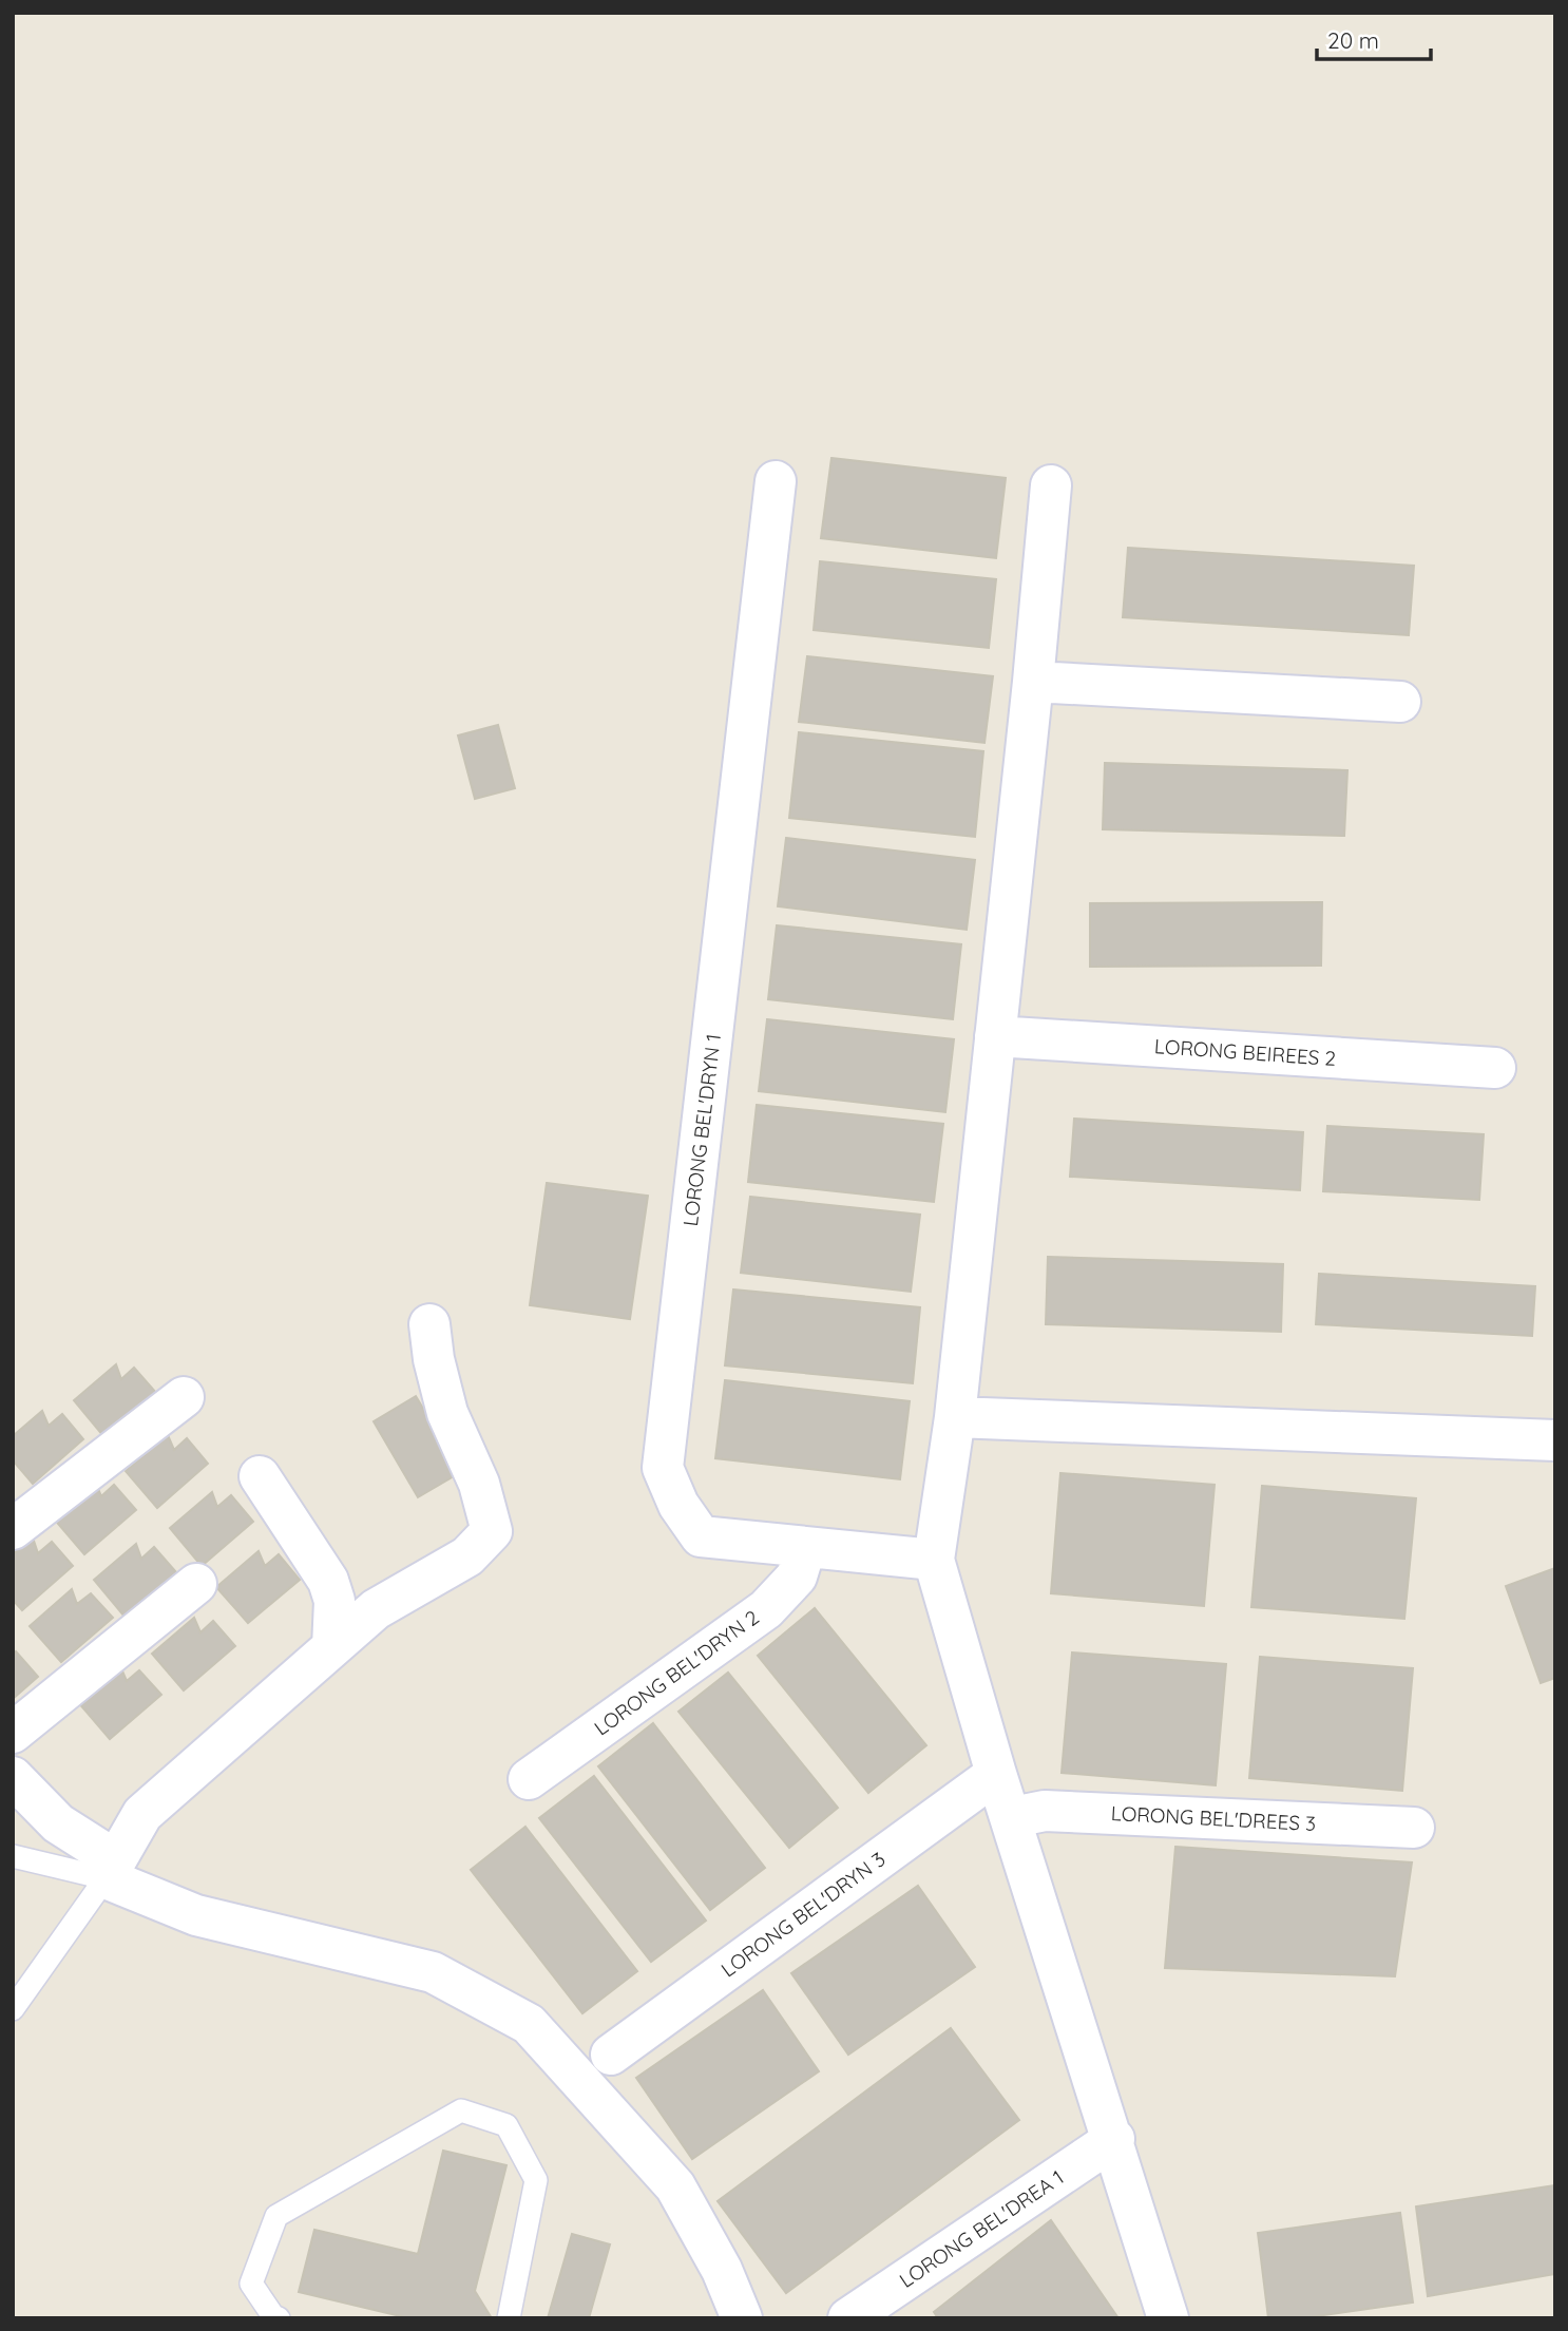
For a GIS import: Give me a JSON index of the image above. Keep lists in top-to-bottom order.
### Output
{
  "streets": {
    "street": [
      "LORONG BEIREES 2",
      "LORONG BEL'DRYN 1",
      "LORONG BEL'DRYN 2",
      "LORONG BEL'DREES 3",
      "LORONG BEL'DRYN 3",
      "LORONG BEL'DREA 1"
    ]
  },
  "crossings": [
    ["LORONG BEL'DRYN 1", "LORONG BEL'DRYN 2"]
  ],
  "scale_bar": "20 m"
}
